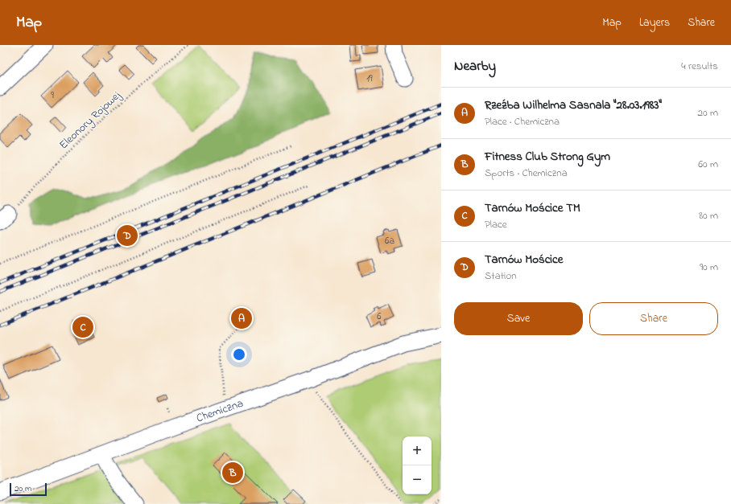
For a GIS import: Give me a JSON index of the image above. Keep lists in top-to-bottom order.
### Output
{
  "streets": {
    "street": ["Chemiczna"],
    "path": ["Eleonory Rojowej"]
  },
  "house_numbers": [
    "19",
    "9",
    "6a",
    "6"
  ],
  "scale_bar": "20 m",
  "page": {
    "header": "Map",
    "nav": ["Map", "Layers", "Share"],
    "heading": ["Nearby", "4 results"],
    "list": [
      {
        "mark": "A",
        "name": "Rzeźba Wilhelma Sasnala \"28.03.1983\"",
        "note": "Place · Chemiczna",
        "value": "20 m"
      },
      {
        "mark": "B",
        "name": "Fitness Club Strong Gym",
        "note": "Sports · Chemiczna",
        "value": "60 m"
      },
      {
        "mark": "C",
        "name": "Tarnów Mościce TM",
        "note": "Place",
        "value": "80 m"
      },
      {
        "mark": "D",
        "name": "Tarnów Mościce",
        "note": "Station",
        "value": "90 m"
      }
    ],
    "pins": [
      "D",
      "A",
      "C",
      "B"
    ],
    "buttons": ["Save", "Share"],
    "map_buttons": ["+", "−"],
    "scale": "20 m"
  }
}
